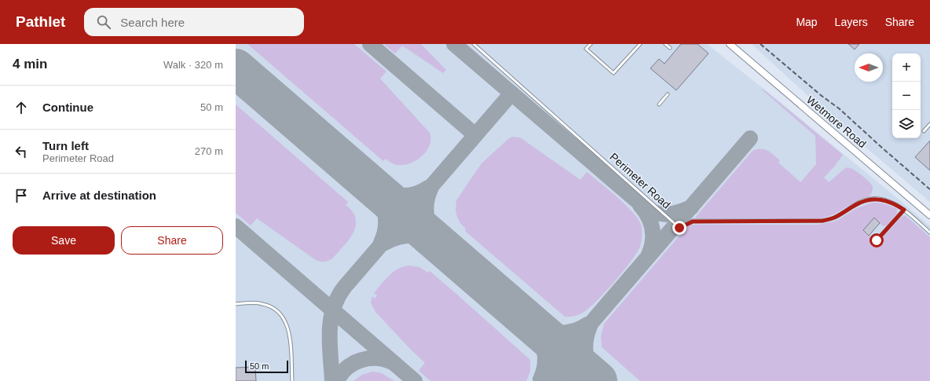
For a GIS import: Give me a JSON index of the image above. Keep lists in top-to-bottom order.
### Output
{
  "streets": {
    "main road": ["Wetmore Road"],
    "lane": ["Perimeter Road"]
  },
  "scale_bar": "50 m",
  "north": "left",
  "page": {
    "header": "Pathlet",
    "search": "Search here",
    "nav": ["Map", "Layers", "Share"],
    "heading": ["4 min", "Walk · 320 m"],
    "map_buttons": ["+", "−"],
    "list": [
      ["Continue", "50 m"],
      ["Turn left", "Perimeter Road", "270 m"],
      "Arrive at destination"
    ],
    "buttons": ["Save", "Share"],
    "scale": "50 m"
  }
}
